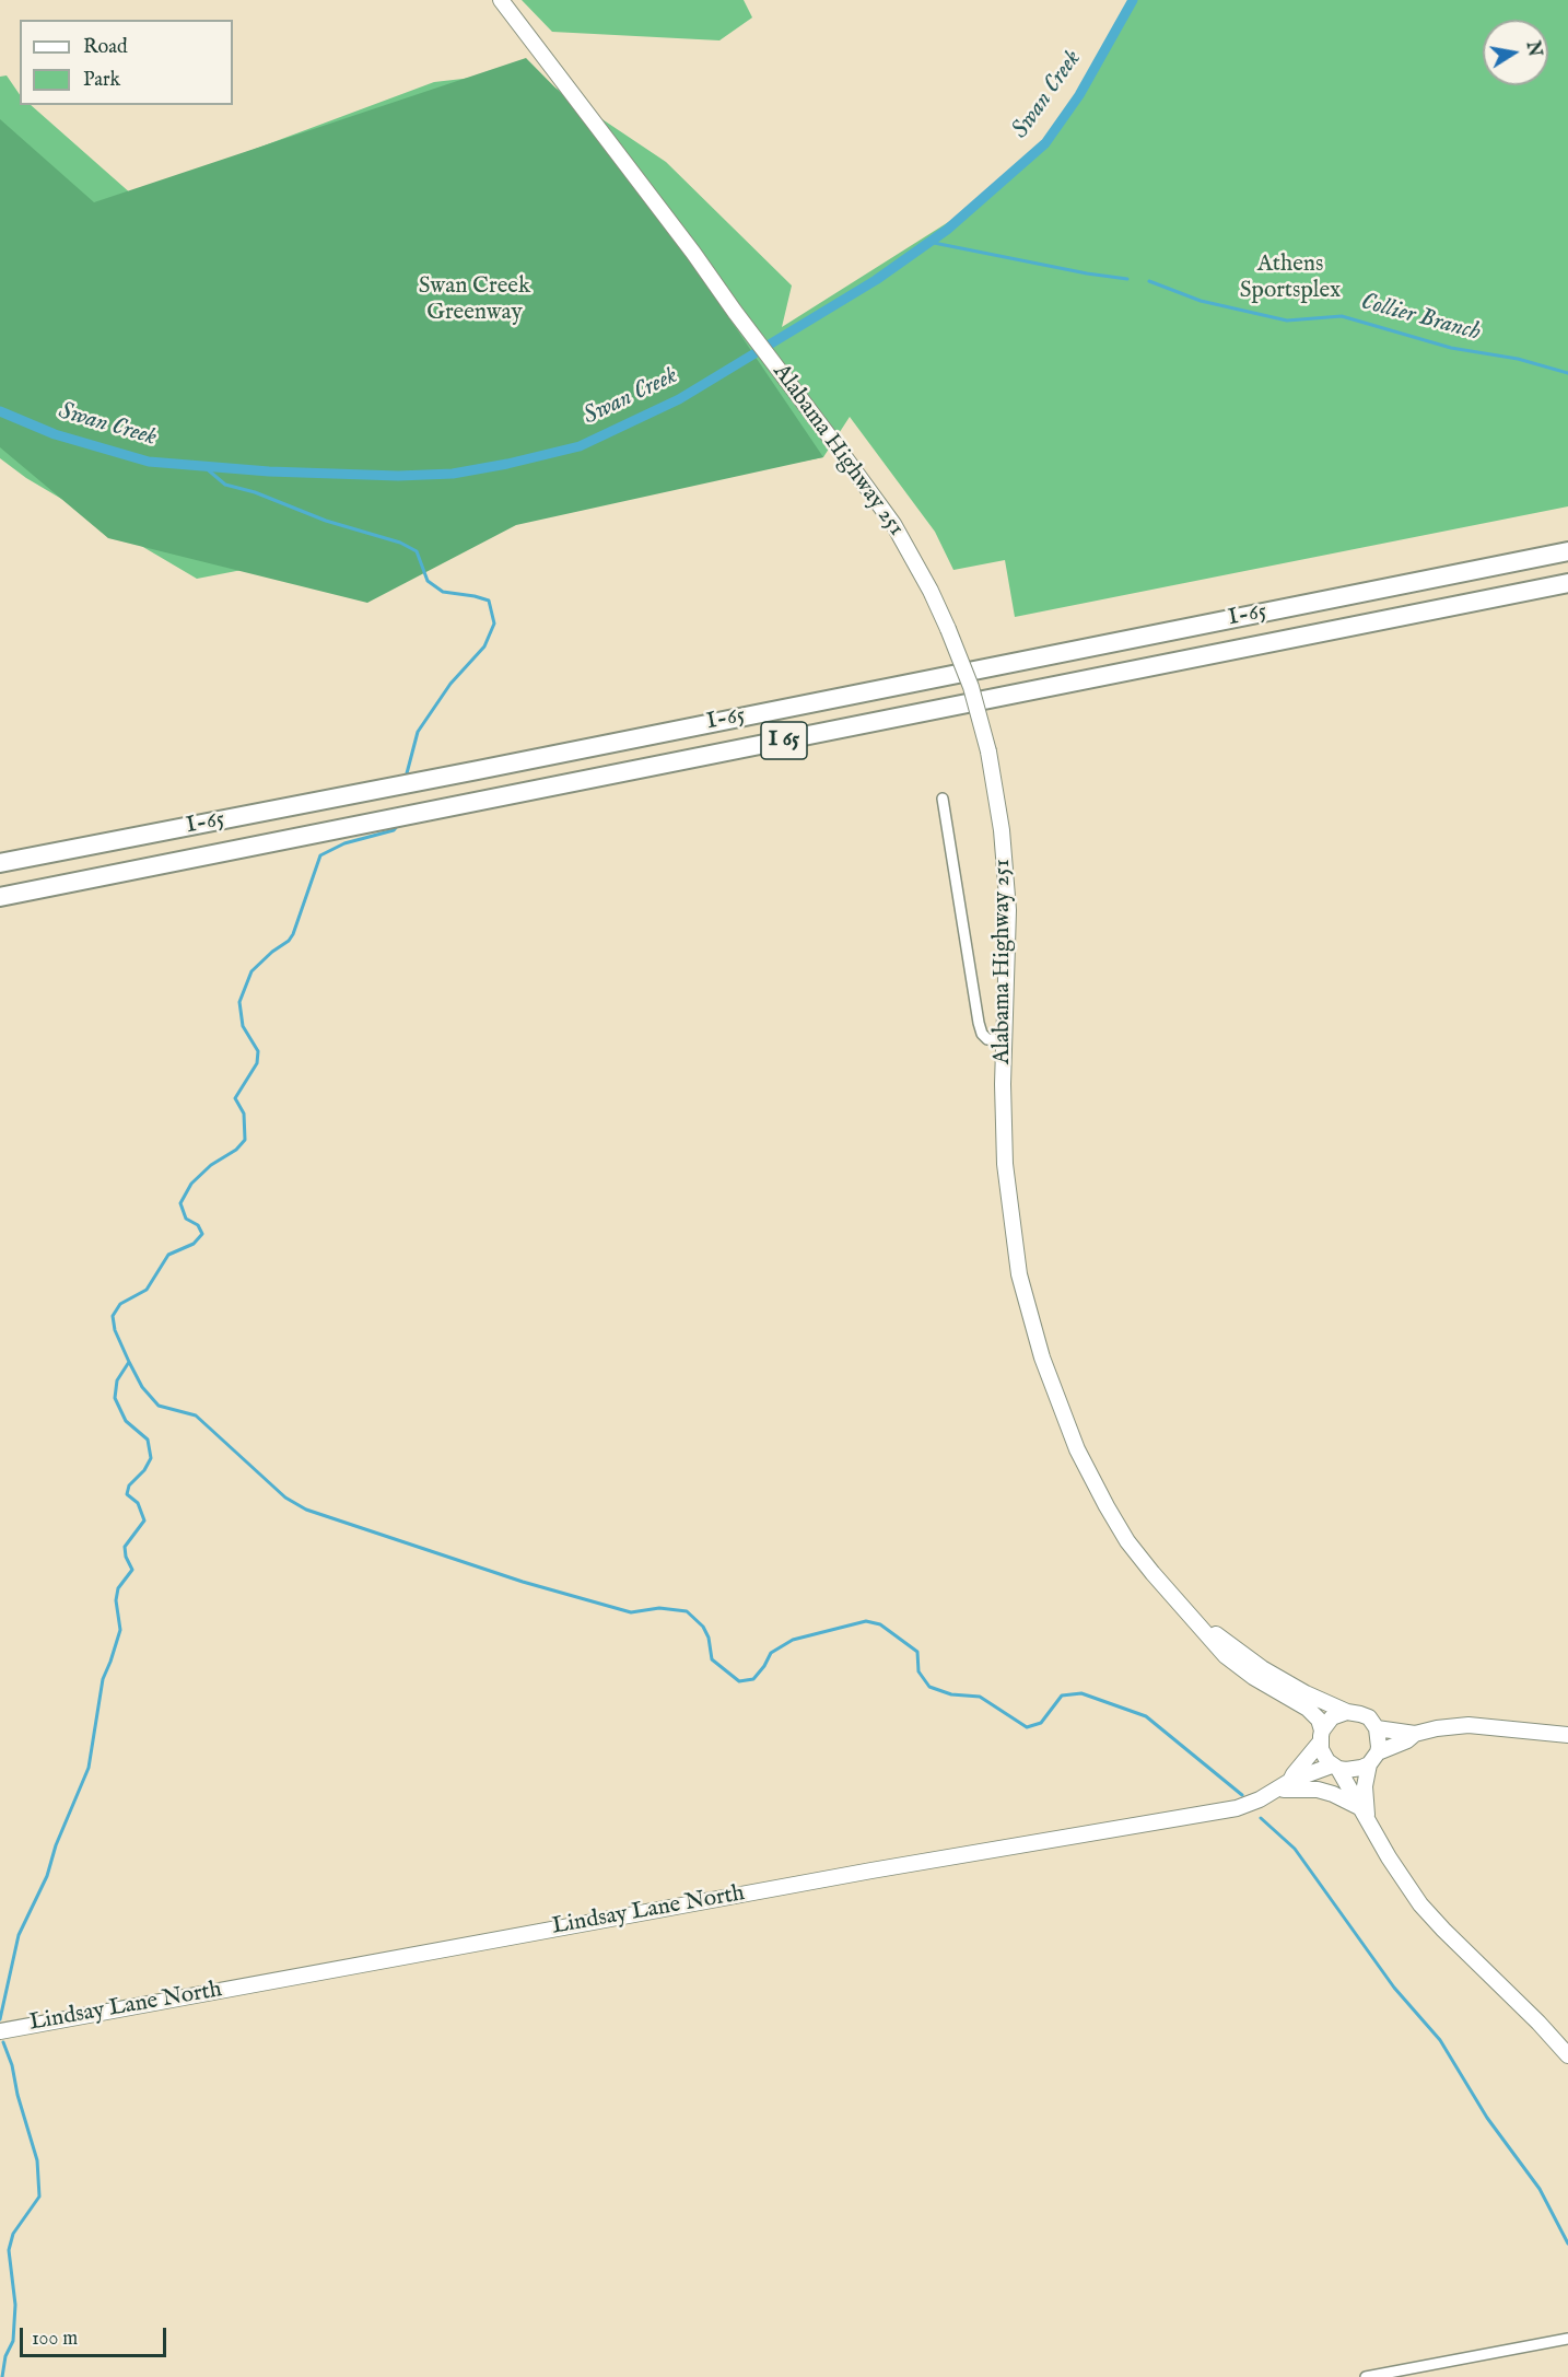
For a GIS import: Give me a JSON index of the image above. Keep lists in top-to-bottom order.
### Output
{
  "streets": {
    "highway": ["I-65", "I 65"],
    "main road": ["Alabama Highway 251", "Lindsay Lane North"]
  },
  "crossings": [
    ["Alabama Highway 251", "Lindsay Lane North"]
  ],
  "water": ["Swan Creek", "Collier Branch"],
  "parks": ["Athens Sportsplex", "Swan Creek Greenway"],
  "legend": ["Road", "Park"],
  "scale_bar": "100 m",
  "north": "right"
}
